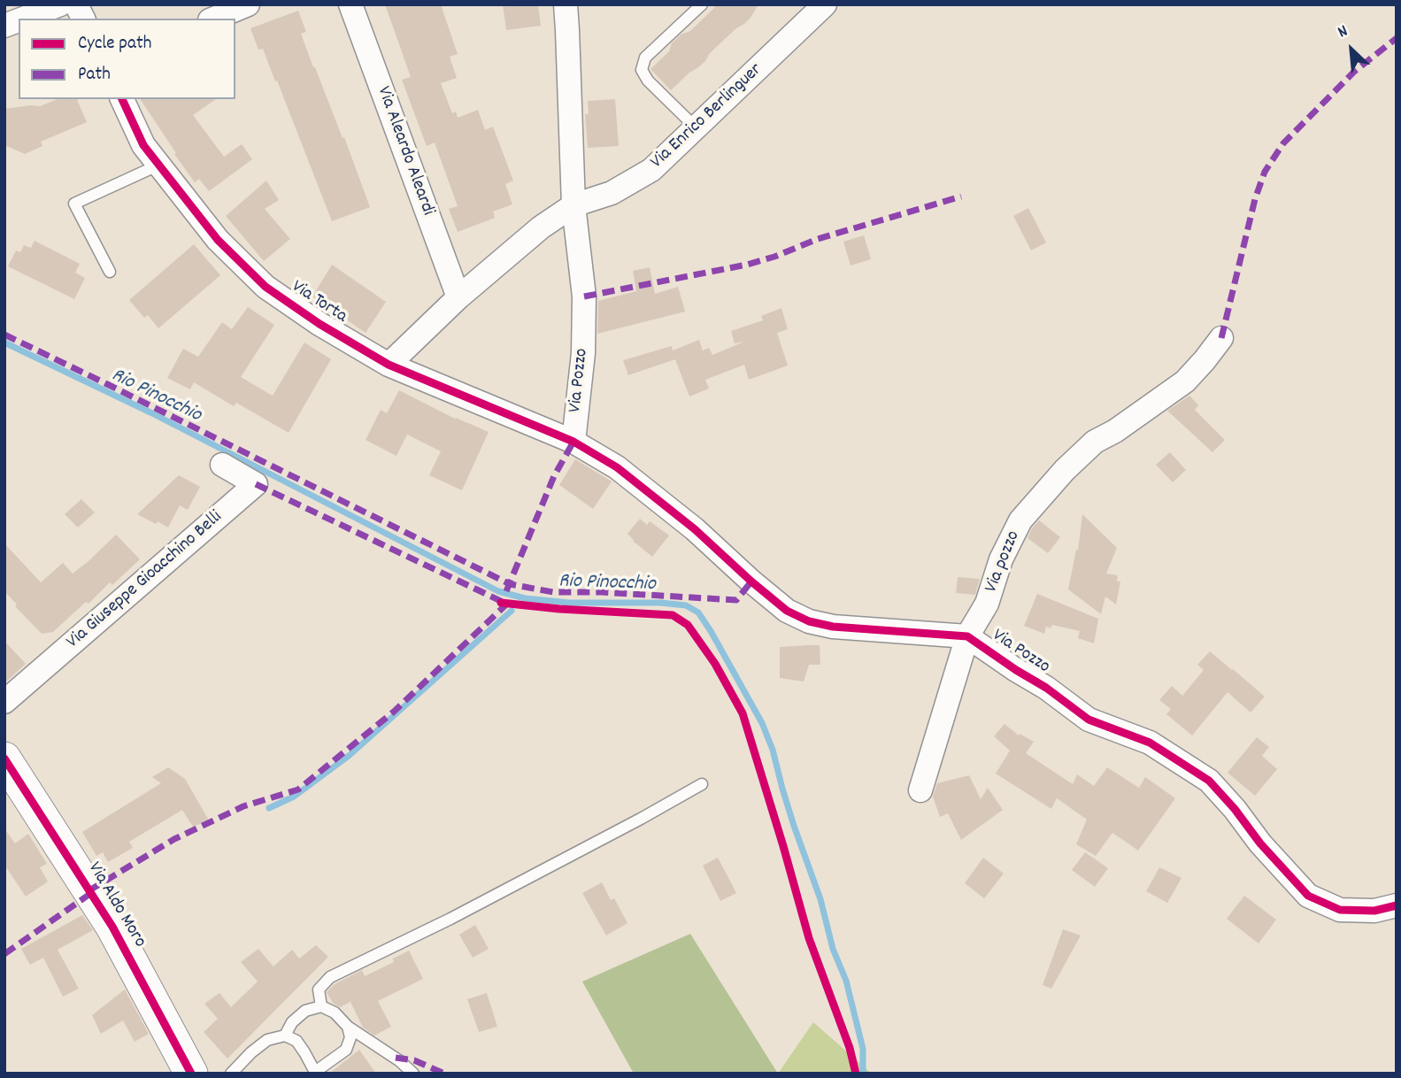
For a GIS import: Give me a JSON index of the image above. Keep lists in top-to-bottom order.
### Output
{
  "streets": {
    "main road": ["Via Aldo Moro"],
    "street": [
      "Via Enrico Berlinguer",
      "Via Aleardo Aleardi",
      "Via Torta",
      "Via Pozzo",
      "Via pozzo",
      "Via Giuseppe Gioacchino Belli"
    ]
  },
  "crossings": [
    ["Via Enrico Berlinguer", "Via Pozzo"],
    ["Via Torta", "Via Pozzo"],
    ["Via Pozzo", "Via pozzo"]
  ],
  "water": ["Rio Pinocchio"],
  "legend": ["Cycle path", "Path"],
  "north": "top left"
}
